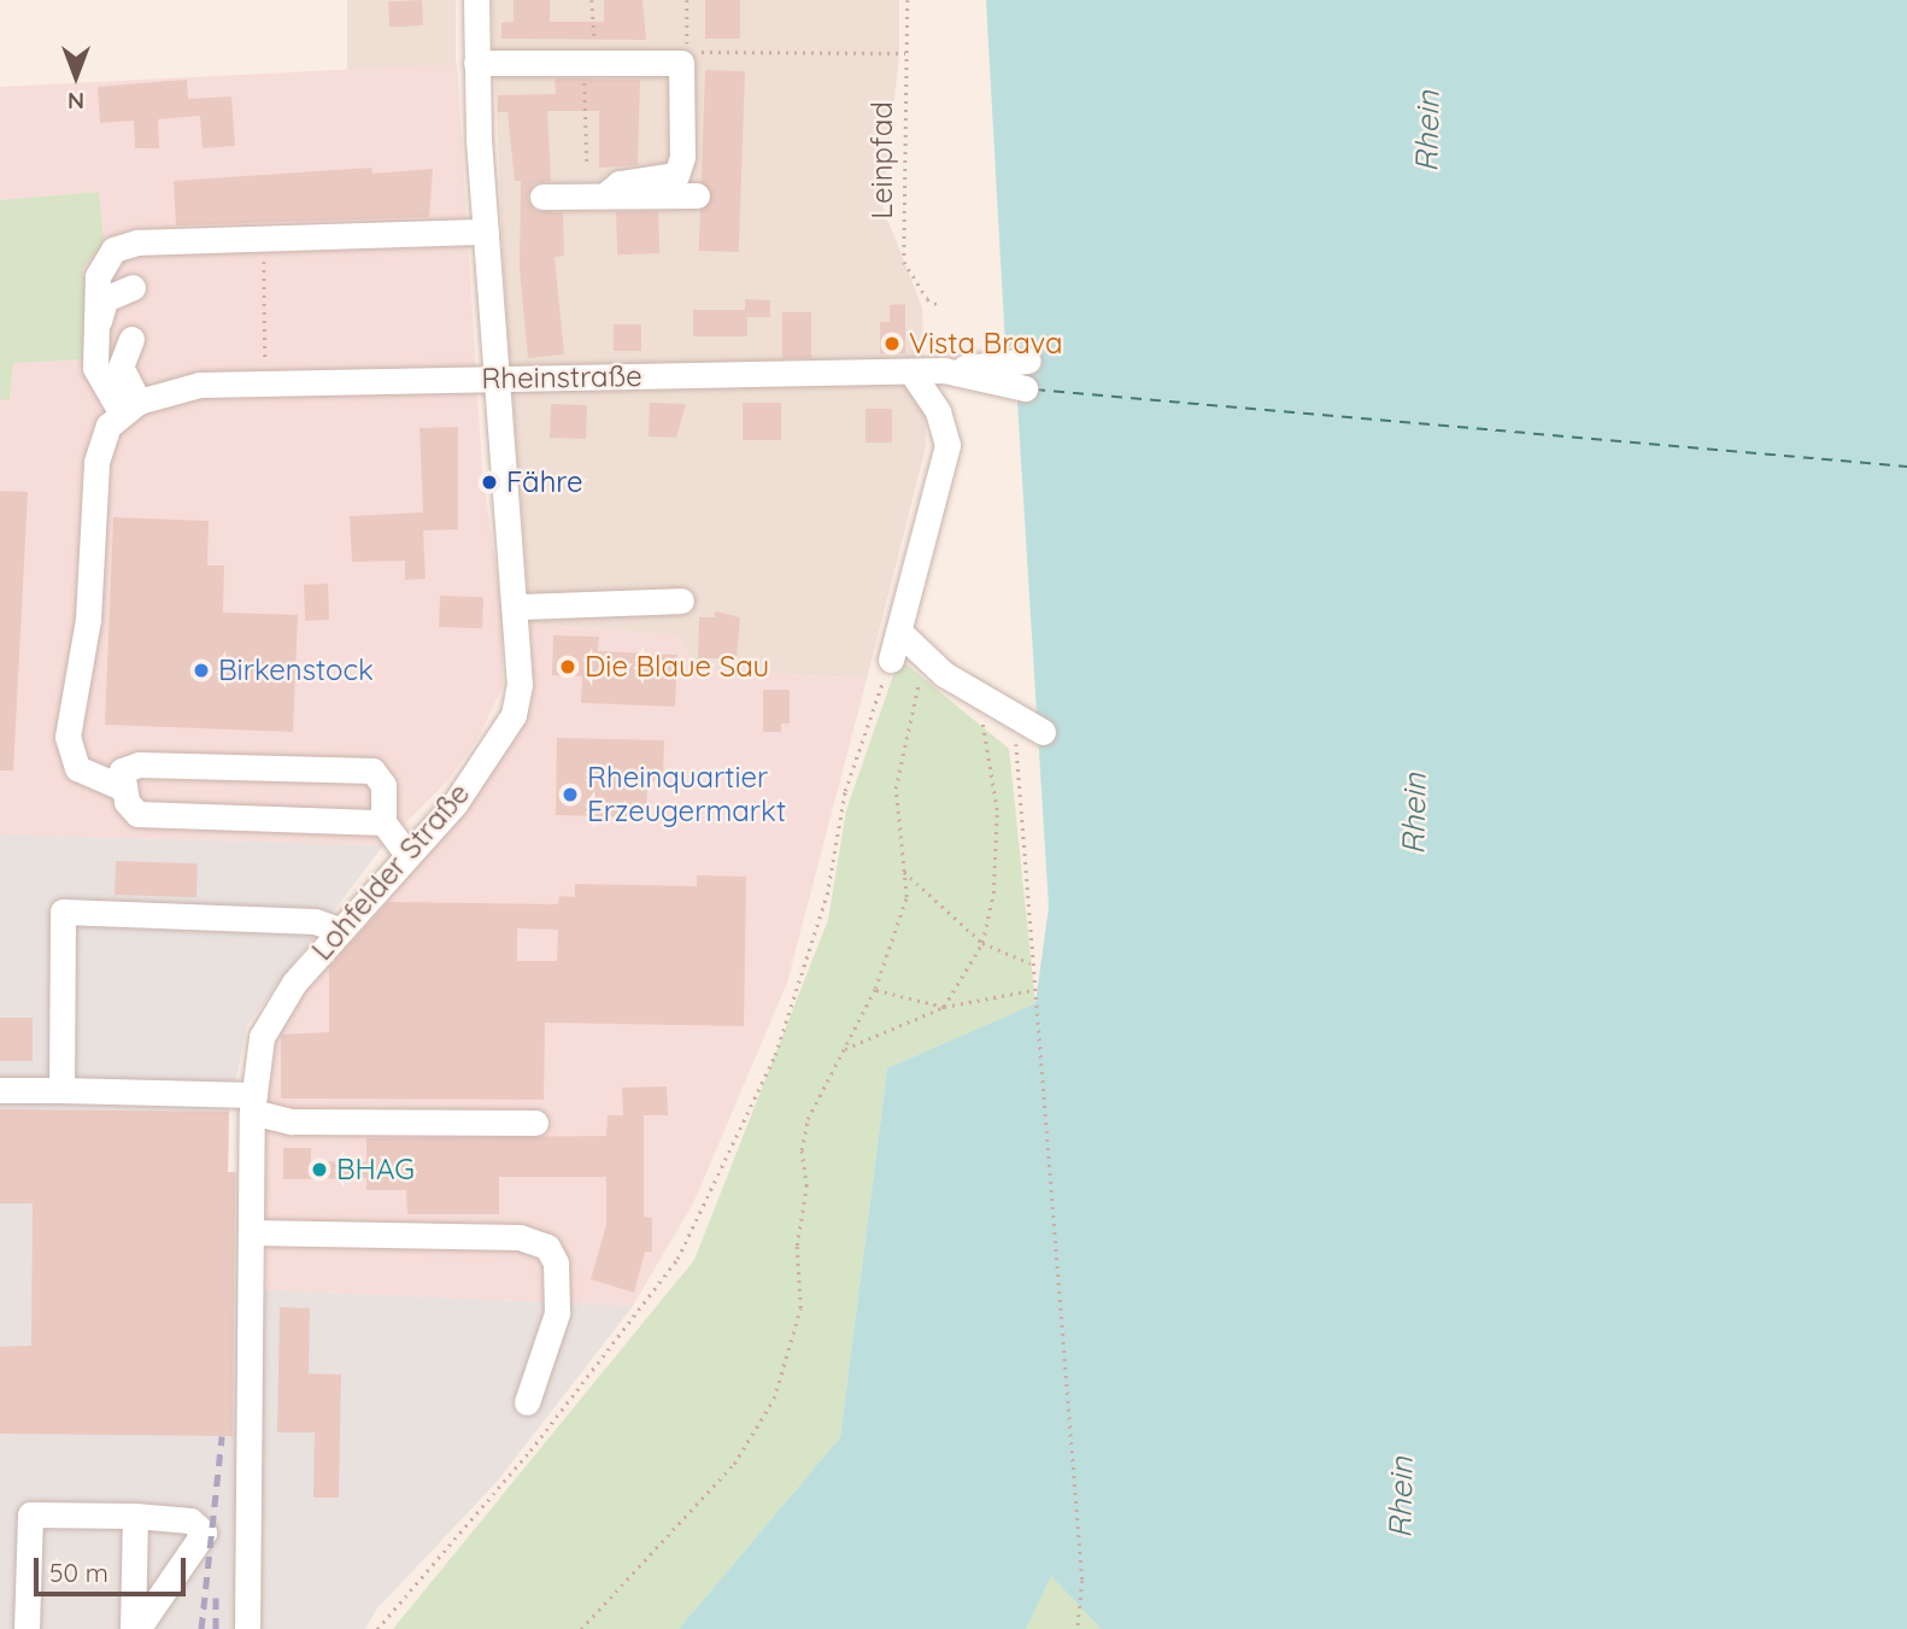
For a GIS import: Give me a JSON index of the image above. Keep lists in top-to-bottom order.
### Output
{
  "streets": {
    "street": ["Rheinstraße", "Lohfelder Straße"],
    "path": ["Leinpfad"]
  },
  "crossings": [
    ["Rheinstraße", "Lohfelder Straße"]
  ],
  "water": ["Rhein"],
  "places": [
    "Vista Brava",
    "Fähre",
    "Die Blaue Sau",
    "Birkenstock",
    "Rheinquartier Erzeugermarkt",
    "BHAG"
  ],
  "scale_bar": "50 m",
  "north": "bottom"
}
